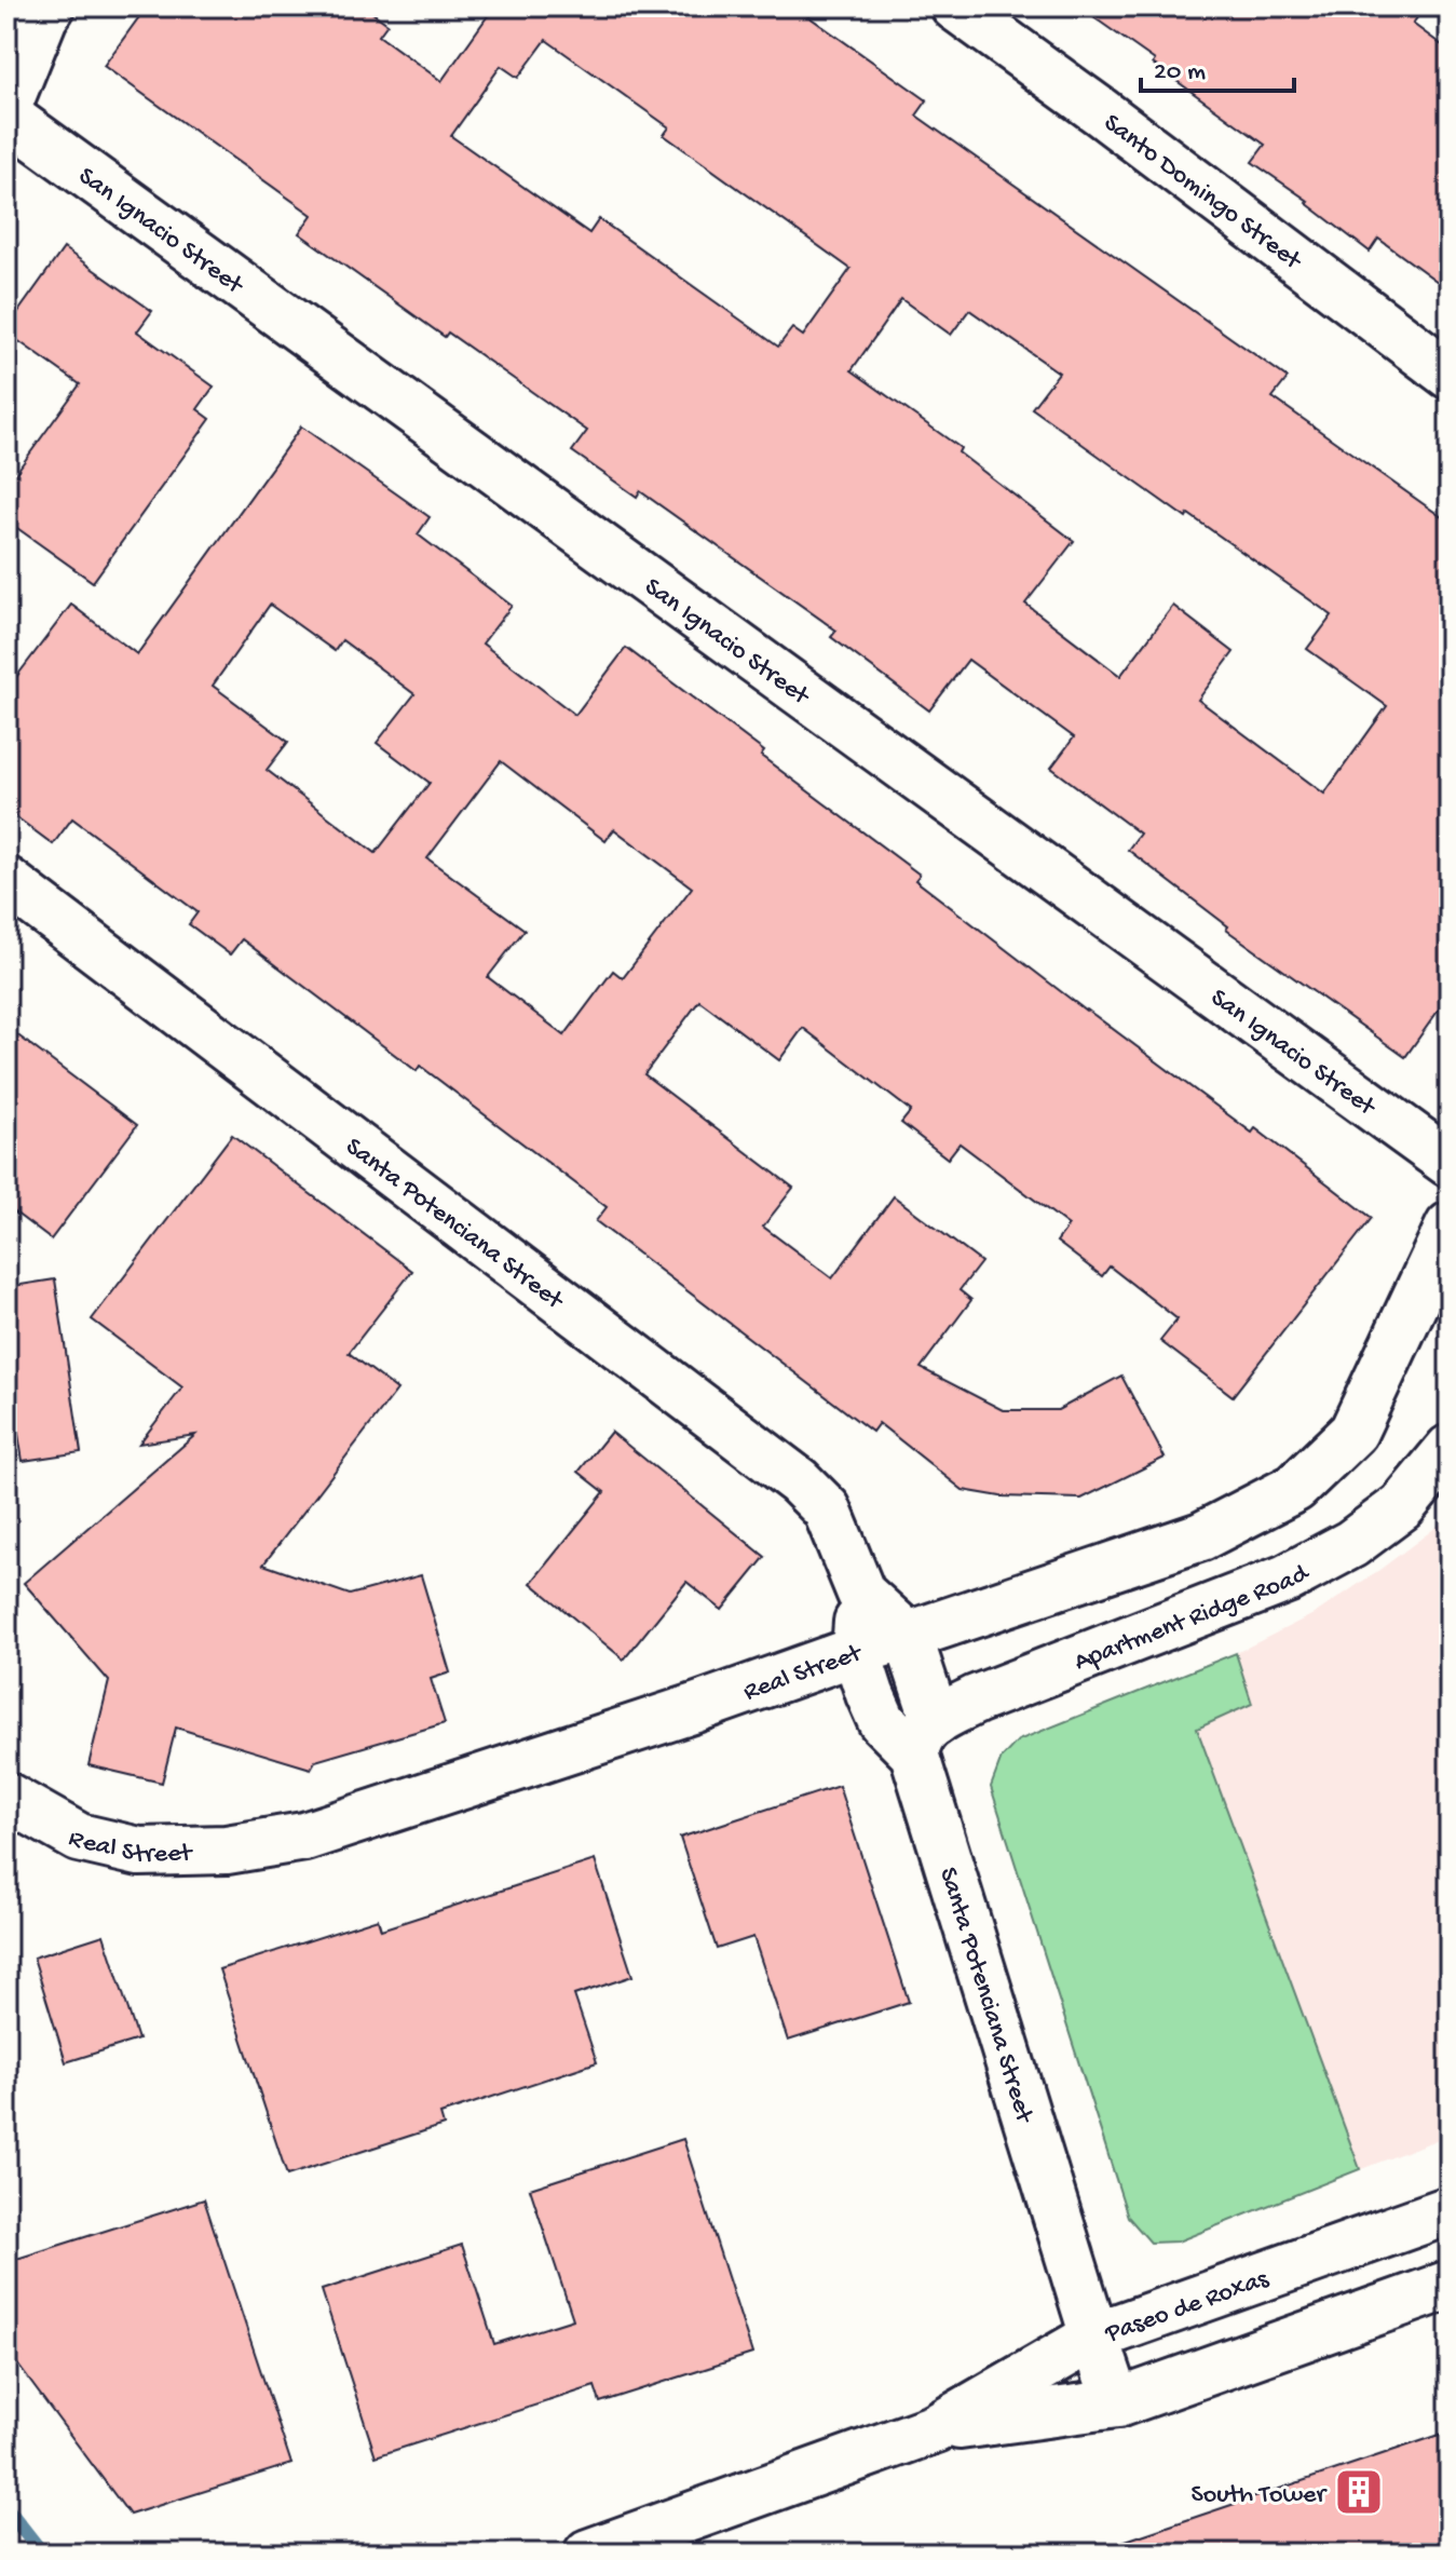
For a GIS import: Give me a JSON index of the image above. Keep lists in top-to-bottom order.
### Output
{
  "streets": {
    "street": [
      "Santo Domingo Street",
      "San Ignacio Street",
      "Santa Potenciana Street",
      "Apartment Ridge Road",
      "Real Street",
      "Paseo de Roxas"
    ]
  },
  "crossings": [
    ["Santa Potenciana Street", "Apartment Ridge Road"],
    ["Santa Potenciana Street", "Real Street"],
    ["Santa Potenciana Street", "Paseo de Roxas"]
  ],
  "places": {
    "building": ["South Tower"]
  },
  "scale_bar": "20 m"
}
